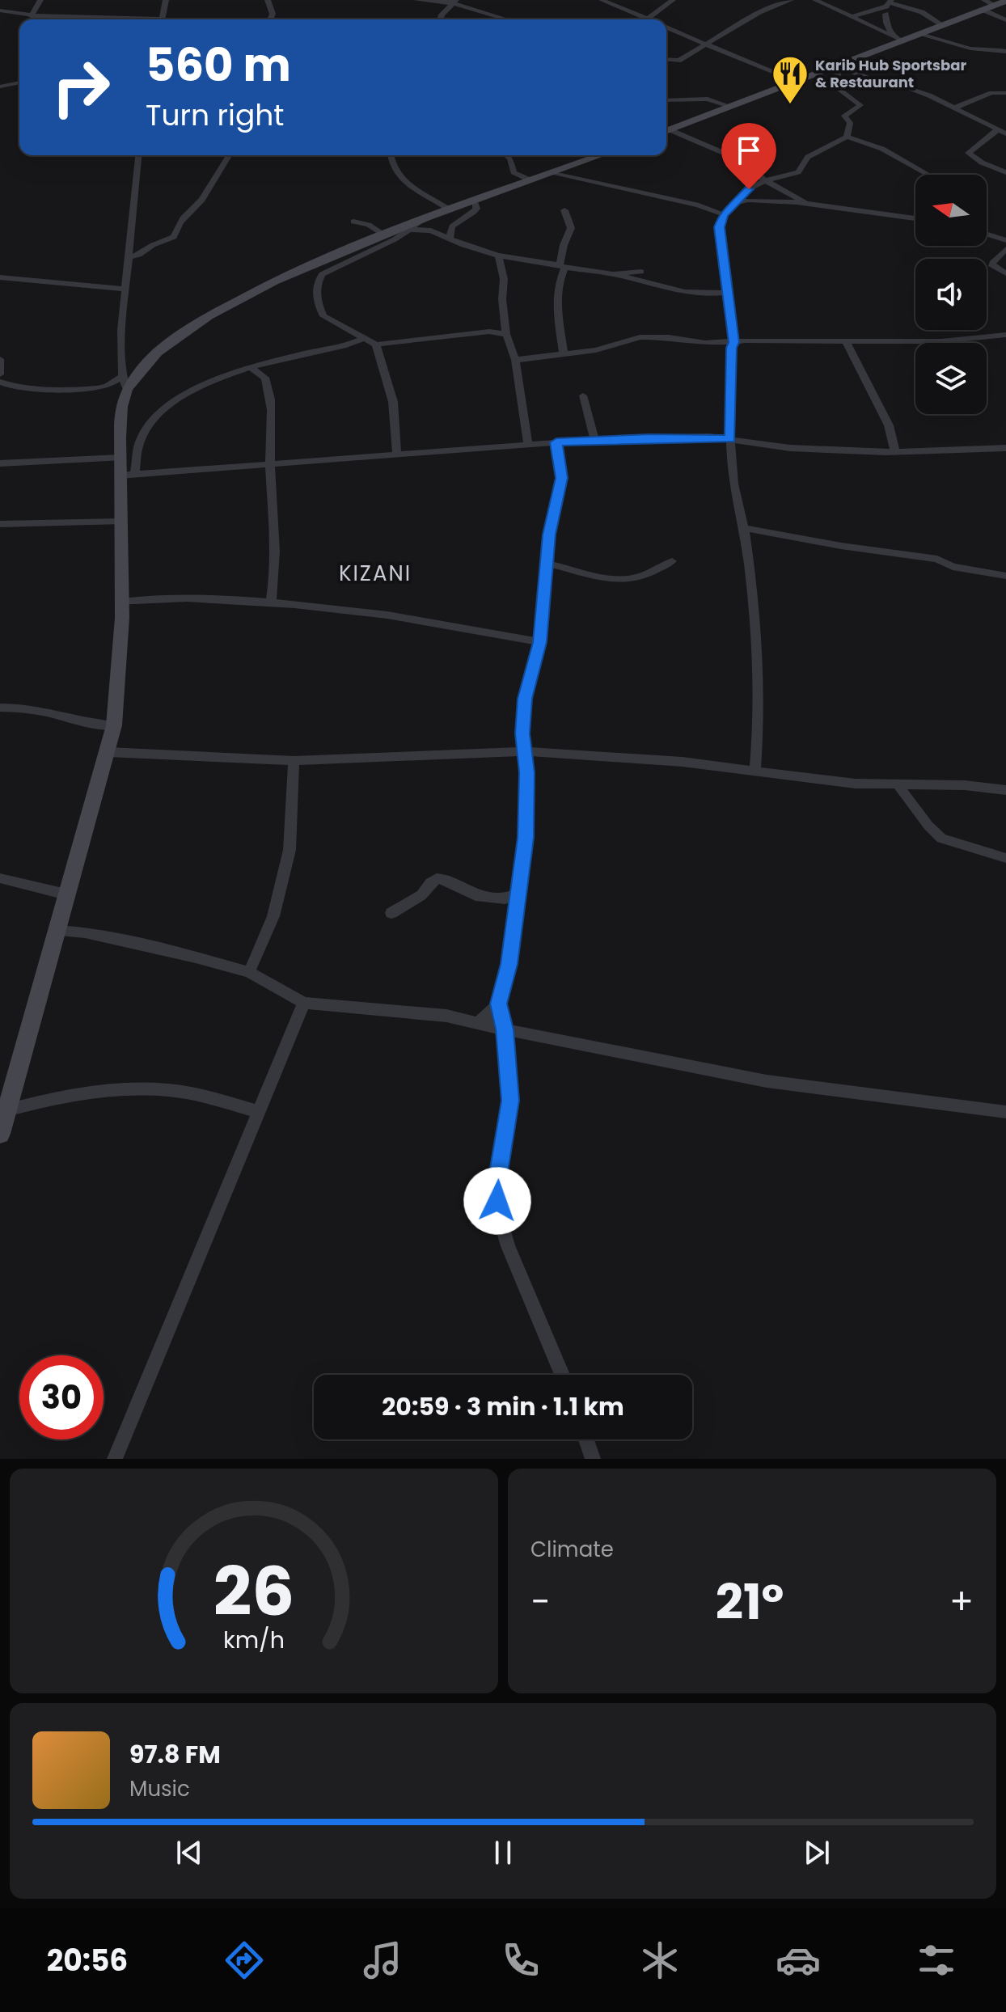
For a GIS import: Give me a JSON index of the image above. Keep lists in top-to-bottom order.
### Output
{
  "districts": ["KIZANI"],
  "places": {
    "restaurant": ["Karib Hub Sportsbar & Restaurant"]
  },
  "north": "left",
  "page": {
    "turn": ["560 m", "Turn right"],
    "limit": "30",
    "trip": "20:59 · 3 min · 1.1 km",
    "tile": "Climate",
    "heat": ["−", "21°", "+"],
    "song": ["97.8 FM", "Music"],
    "tabs": "20:56",
    "gauge": ["26", "km/h"]
  }
}
